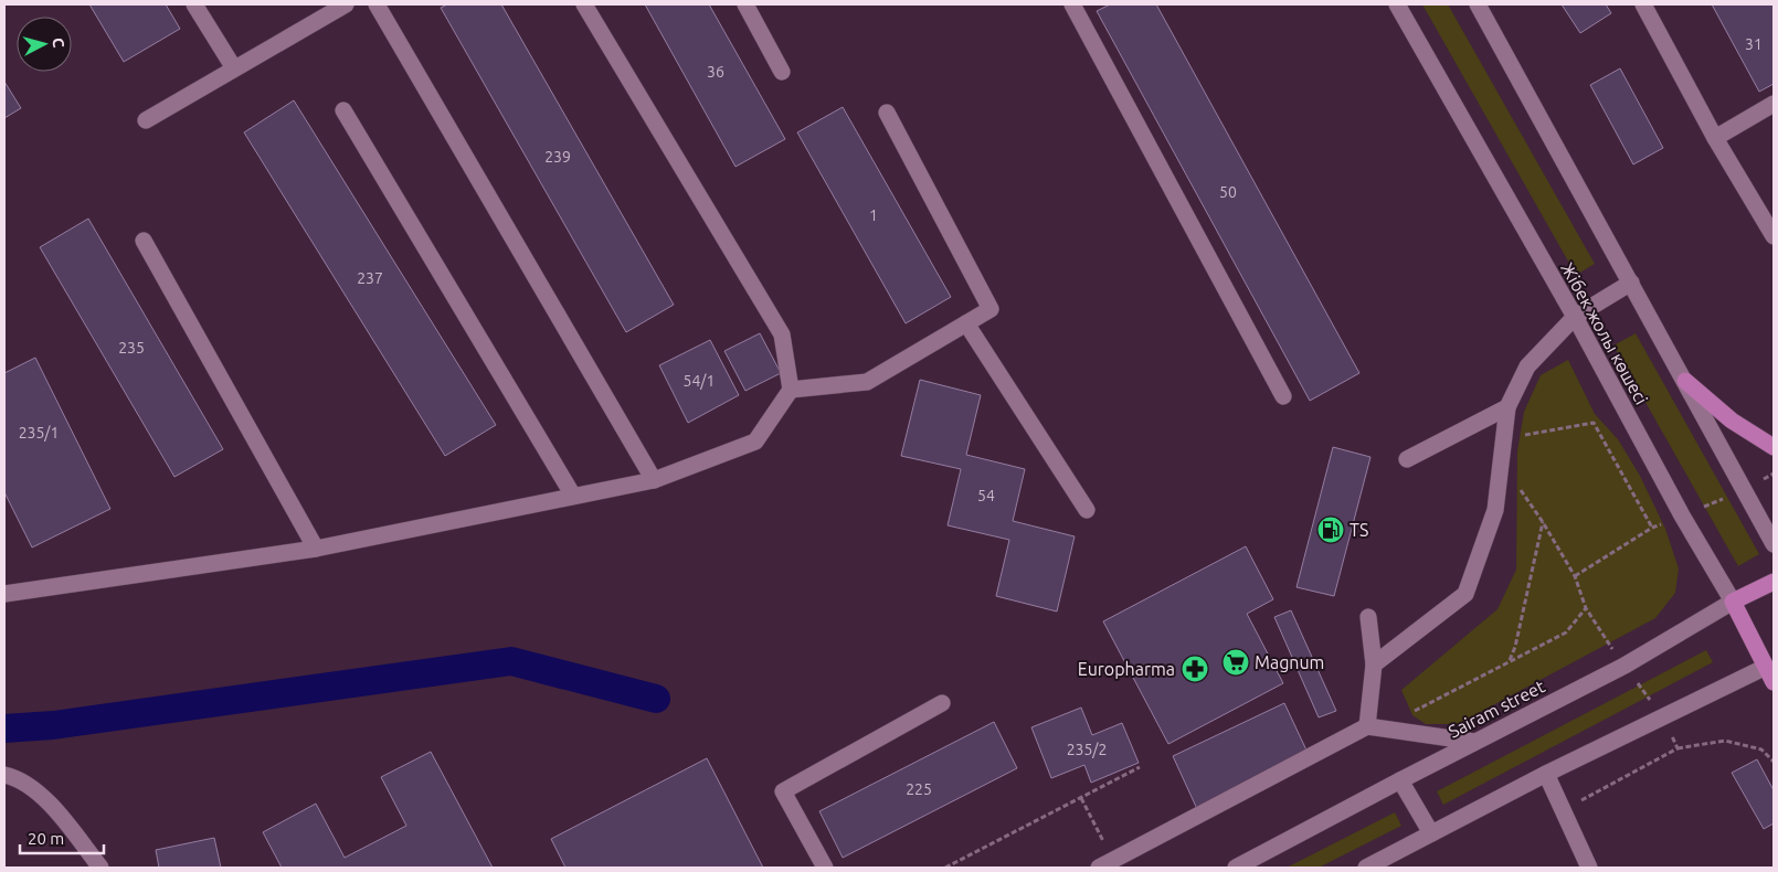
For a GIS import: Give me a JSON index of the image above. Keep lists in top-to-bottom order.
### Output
{
  "streets": {
    "main road": ["Жібек жолы көшесі", "Sairam street"]
  },
  "crossings": [
    ["Жібек жолы көшесі", "Sairam street"]
  ],
  "places": {
    "fuel station": ["TS"],
    "supermarket": ["Magnum"],
    "pharmacy": ["Europharma"]
  },
  "house_numbers": [
    "31",
    "36",
    "239",
    "50",
    "1",
    "237",
    "235",
    "54/1",
    "235/1",
    "54",
    "235/2",
    "225"
  ],
  "scale_bar": "20 m",
  "north": "right"
}
